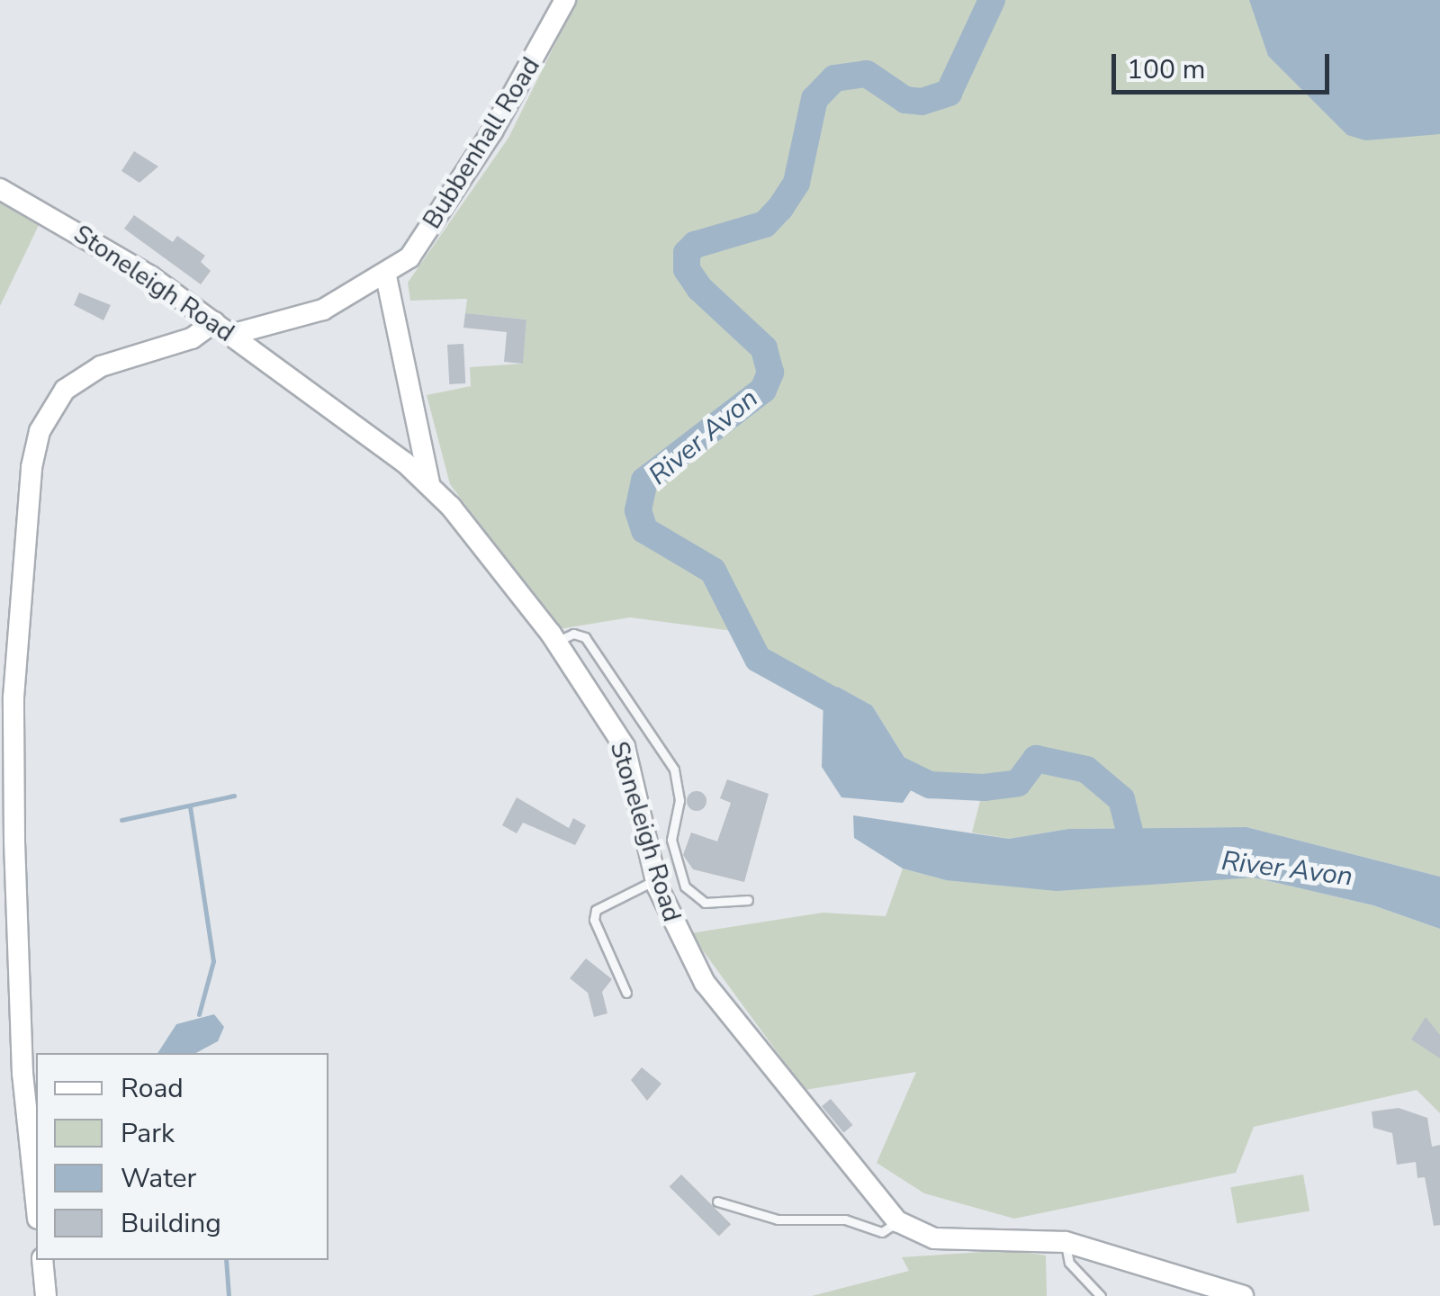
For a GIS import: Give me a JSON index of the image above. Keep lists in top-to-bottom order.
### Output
{
  "streets": {
    "street": ["Bubbenhall Road", "Stoneleigh Road"]
  },
  "crossings": [
    ["Bubbenhall Road", "Stoneleigh Road"]
  ],
  "water": ["River Avon"],
  "legend": [
    "Road",
    "Park",
    "Water",
    "Building"
  ],
  "scale_bar": "100 m"
}
